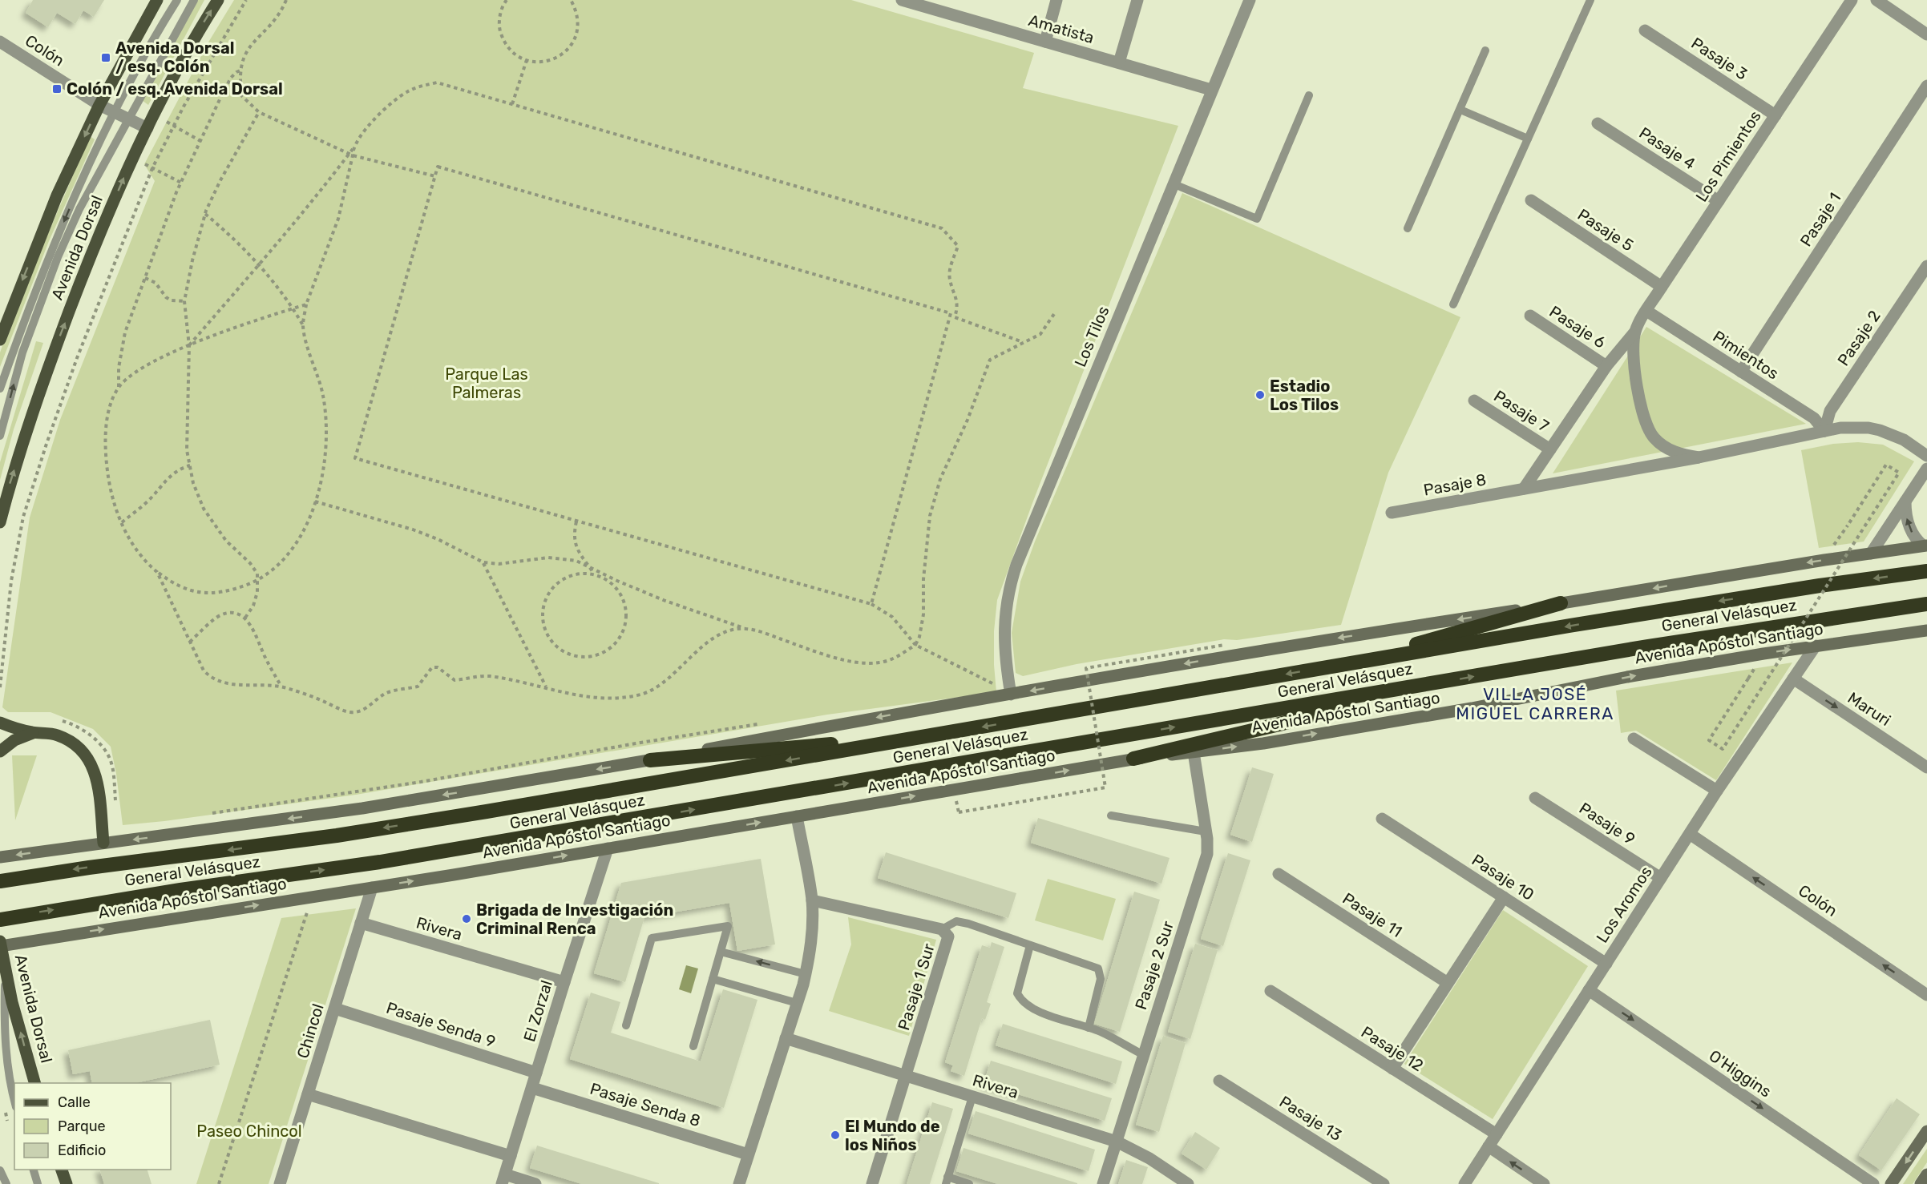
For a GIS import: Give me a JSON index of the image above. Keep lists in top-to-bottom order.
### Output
{
  "streets": {
    "highway": ["General Velásquez"],
    "main road": ["Avenida Dorsal", "Avenida Apóstol Santiago"],
    "street": [
      "Amatista",
      "Colón",
      "Pasaje 3",
      "Pasaje 4",
      "Los Pimientos",
      "Pasaje 1",
      "Pasaje 5",
      "Pasaje 6",
      "Los Tilos",
      "Pasaje 2",
      "Pimientos",
      "Pasaje 7",
      "Pasaje 8",
      "Maruri",
      "Pasaje 9",
      "Pasaje 10",
      "Los Aromos",
      "Pasaje 11",
      "Rivera",
      "Pasaje 2 Sur",
      "Pasaje 1 Sur",
      "El Zorzal",
      "Pasaje Senda 9",
      "Chincol",
      "Pasaje 12",
      "O'Higgins",
      "Pasaje Senda 8",
      "Pasaje 13"
    ]
  },
  "crossings": [
    ["Amatista", "Los Tilos"],
    ["Colón", "Avenida Dorsal"],
    ["Colón", "Los Aromos"],
    ["Pasaje 3", "Los Pimientos"],
    ["Pasaje 4", "Los Pimientos"],
    ["Los Pimientos", "Pasaje 5"],
    ["Los Pimientos", "Pasaje 6"],
    ["Los Pimientos", "Pasaje 2"],
    ["Los Pimientos", "Pimientos"],
    ["Los Pimientos", "Pasaje 7"],
    ["Los Pimientos", "Pasaje 8"],
    ["Pasaje 1", "Pimientos"],
    ["Avenida Dorsal", "Avenida Apóstol Santiago"],
    ["Pasaje 2", "Pimientos"],
    ["Avenida Apóstol Santiago", "Los Aromos"],
    ["Avenida Apóstol Santiago", "Pasaje 2 Sur"],
    ["Avenida Apóstol Santiago", "El Zorzal"],
    ["Avenida Apóstol Santiago", "Chincol"],
    ["Maruri", "Los Aromos"],
    ["Pasaje 9", "Los Aromos"],
    ["Pasaje 10", "Los Aromos"],
    ["Los Aromos", "Pasaje 12"],
    ["Los Aromos", "O'Higgins"],
    ["Rivera", "Pasaje 2 Sur"],
    ["Rivera", "Pasaje 1 Sur"],
    ["Rivera", "El Zorzal"],
    ["Rivera", "Chincol"],
    ["El Zorzal", "Pasaje Senda 9"],
    ["El Zorzal", "Pasaje Senda 8"],
    ["Pasaje Senda 9", "Chincol"]
  ],
  "one_way": ["Colón", "Maruri", "O'Higgins"],
  "districts": ["VILLA JOSÉ MIGUEL CARRERA"],
  "parks": ["Parque Las Palmeras", "Paseo Chincol"],
  "places": {
    "transit": ["Avenida Dorsal / esq. Colón", "Colón / esq. Avenida Dorsal"],
    "other": ["Estadio Los Tilos", "Brigada de Investigación Criminal Renca", "El Mundo de los Niños"]
  },
  "legend": ["Calle", "Parque", "Edificio"]
}
